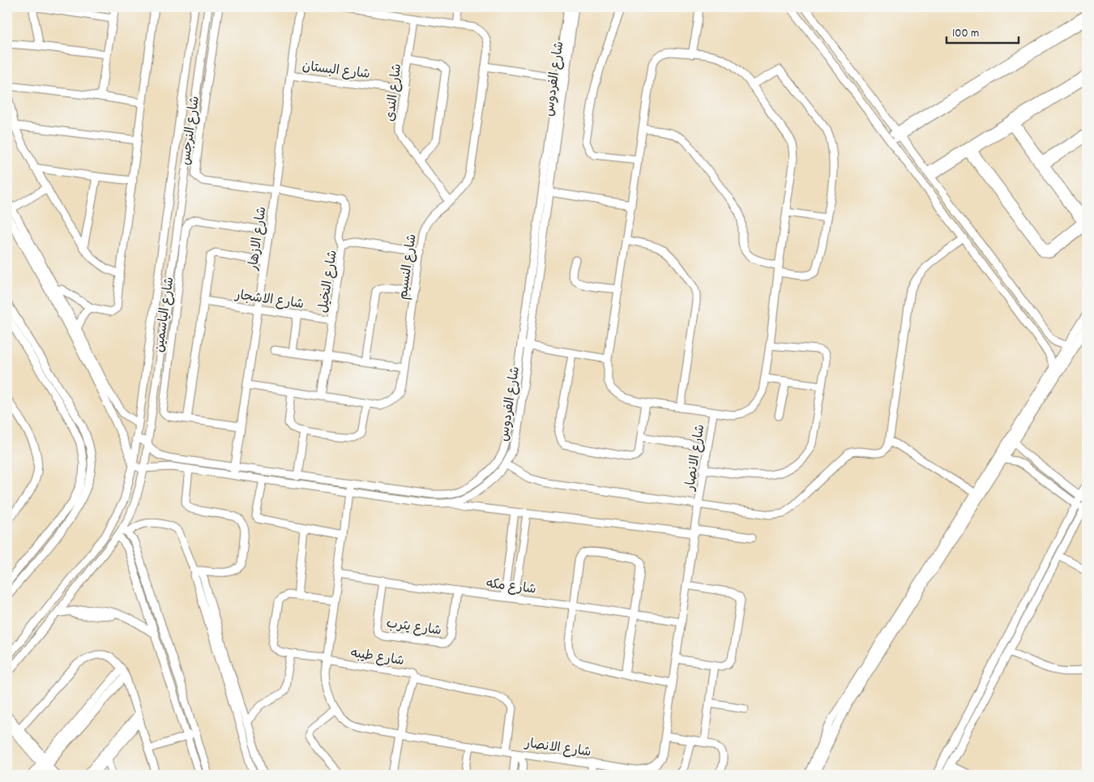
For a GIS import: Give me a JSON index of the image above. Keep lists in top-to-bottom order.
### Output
{
  "streets": {
    "street": [
      "شارع البستان",
      "شارع الفردوس",
      "شارع الندى",
      "شارع النرجس",
      "شارع الازهار",
      "شارع النسيم",
      "شارع النخيل",
      "شارع الاشجار",
      "شارع الياسمين",
      "شارع الانصار",
      "شارع مكه",
      "شارع يثرب",
      "شارع طيبه"
    ]
  },
  "crossings": [
    ["شارع البستان", "شارع الندى"],
    ["شارع البستان", "شارع الازهار"],
    ["شارع الفردوس", "شارع الازهار"],
    ["شارع الفردوس", "شارع الانصار"],
    ["شارع الندى", "شارع النسيم"],
    ["شارع النرجس", "شارع الازهار"],
    ["شارع الازهار", "شارع النسيم"],
    ["شارع الازهار", "شارع الاشجار"],
    ["شارع الازهار", "شارع الياسمين"],
    ["شارع النسيم", "شارع النخيل"],
    ["شارع النخيل", "شارع الاشجار"],
    ["شارع الانصار", "شارع مكه"],
    ["شارع الانصار", "شارع طيبه"],
    ["شارع مكه", "شارع يثرب"]
  ],
  "scale_bar": "100 m"
}
